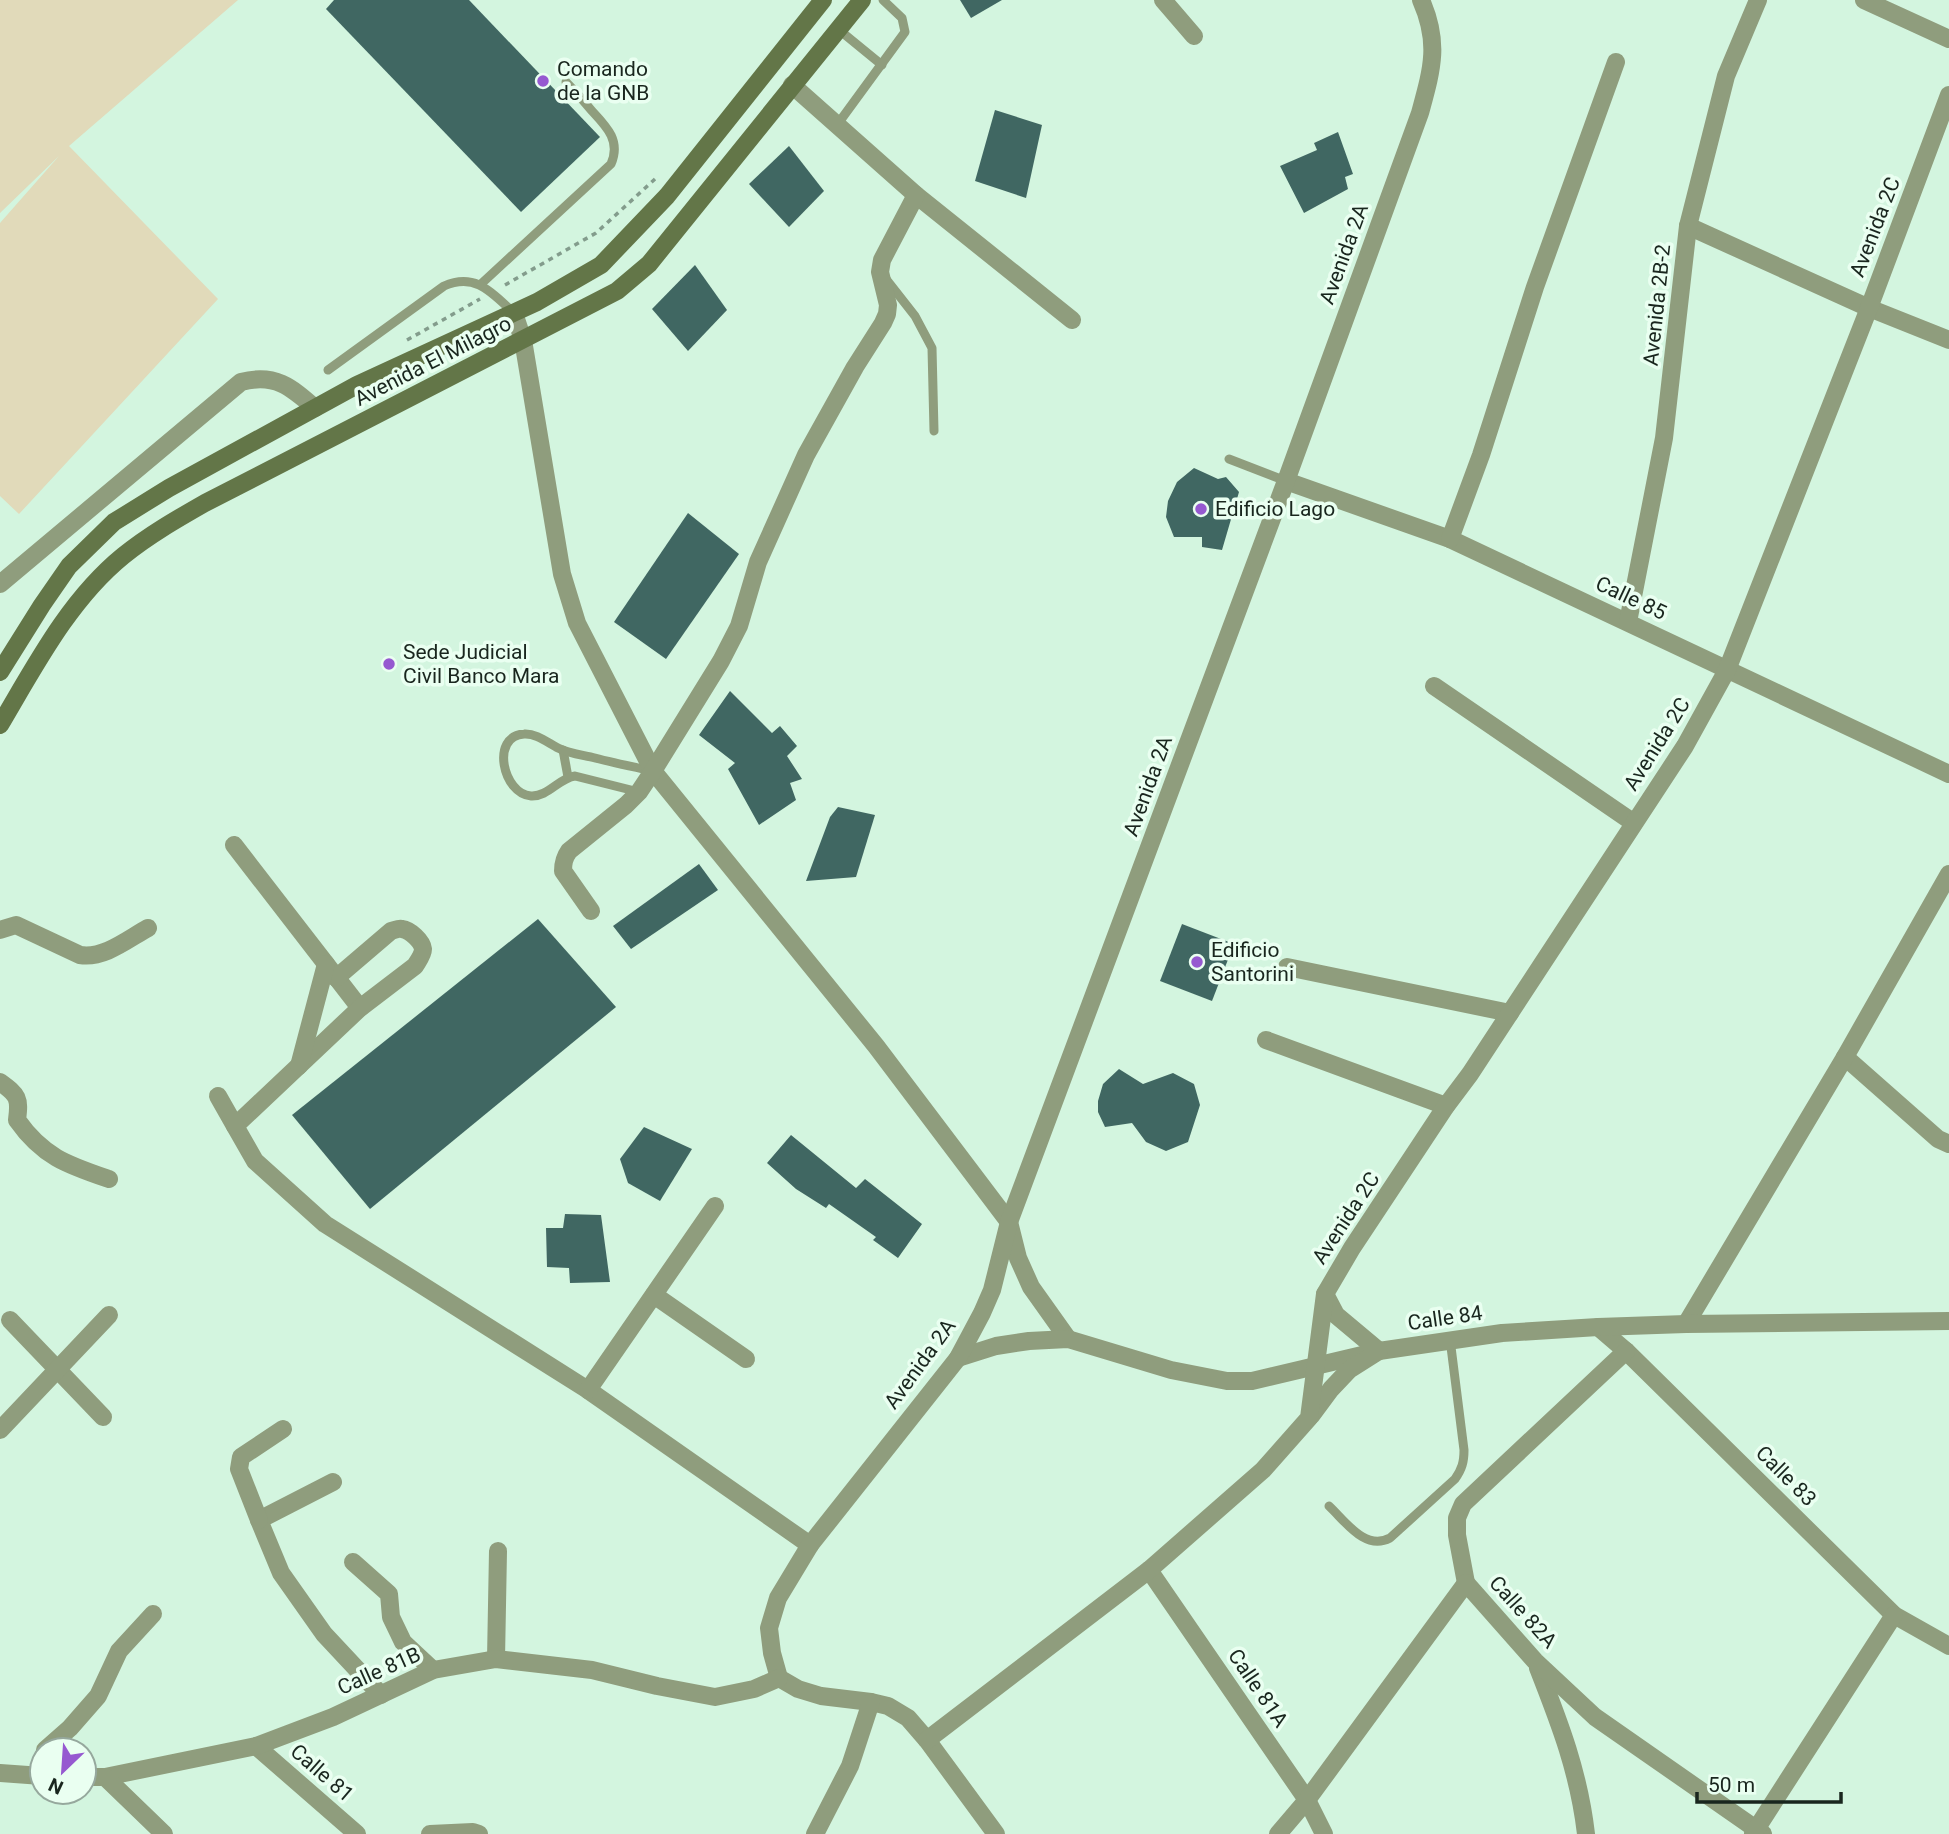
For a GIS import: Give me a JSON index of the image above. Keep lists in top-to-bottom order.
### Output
{
  "streets": {
    "main road": ["Avenida El Milagro"],
    "street": [
      "Avenida 2C",
      "Avenida 2A",
      "Avenida 2B-2",
      "Calle 85",
      "Calle 84",
      "Calle 83",
      "Calle 82A",
      "Calle 81B",
      "Calle 81A",
      "Calle 81"
    ]
  },
  "crossings": [
    ["Avenida 2C", "Calle 85"],
    ["Avenida 2C", "Calle 84"],
    ["Avenida 2A", "Calle 85"],
    ["Avenida 2A", "Calle 84"],
    ["Avenida 2A", "Calle 81B"],
    ["Avenida 2B-2", "Calle 85"],
    ["Calle 84", "Calle 83"],
    ["Calle 82A", "Calle 81A"],
    ["Calle 81B", "Calle 81"]
  ],
  "places": [
    "Comando de la GNB",
    "Edificio Lago",
    "Sede Judicial Civil Banco Mara",
    "Edificio Santorini"
  ],
  "scale_bar": "50 m",
  "north": "bottom left"
}
